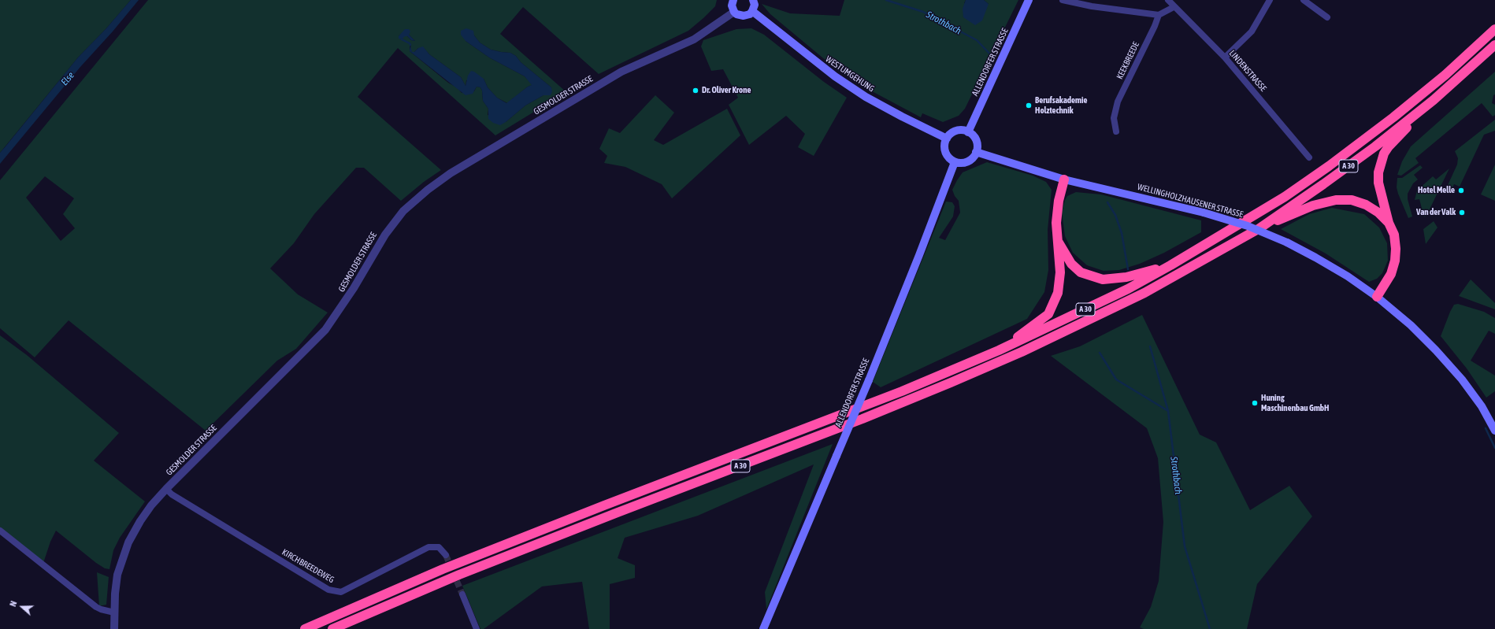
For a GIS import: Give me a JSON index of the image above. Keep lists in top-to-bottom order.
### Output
{
  "streets": {
    "highway": ["A 30"],
    "main road": ["ALLENDORFER STRASSE", "WESTUMGEHUNG", "WELLINGHOLZHAUSENER STRASSE"],
    "street": [
      "KEEKBREEDE",
      "LINDENSTRASSE",
      "GESMOLDER STRASSE",
      "KIRCHBREEDEWEG"
    ]
  },
  "crossings": [
    ["ALLENDORFER STRASSE", "WESTUMGEHUNG"],
    ["ALLENDORFER STRASSE", "WELLINGHOLZHAUSENER STRASSE"],
    ["WESTUMGEHUNG", "WELLINGHOLZHAUSENER STRASSE"],
    ["GESMOLDER STRASSE", "KIRCHBREEDEWEG"]
  ],
  "water": ["Strothbach", "Else"],
  "places": [
    "Dr. Oliver Krone",
    "Berufsakademie Holztechnik",
    "Hotel Melle",
    "Van der Valk",
    "Huning Maschinenbau GmbH"
  ],
  "north": "left"
}
